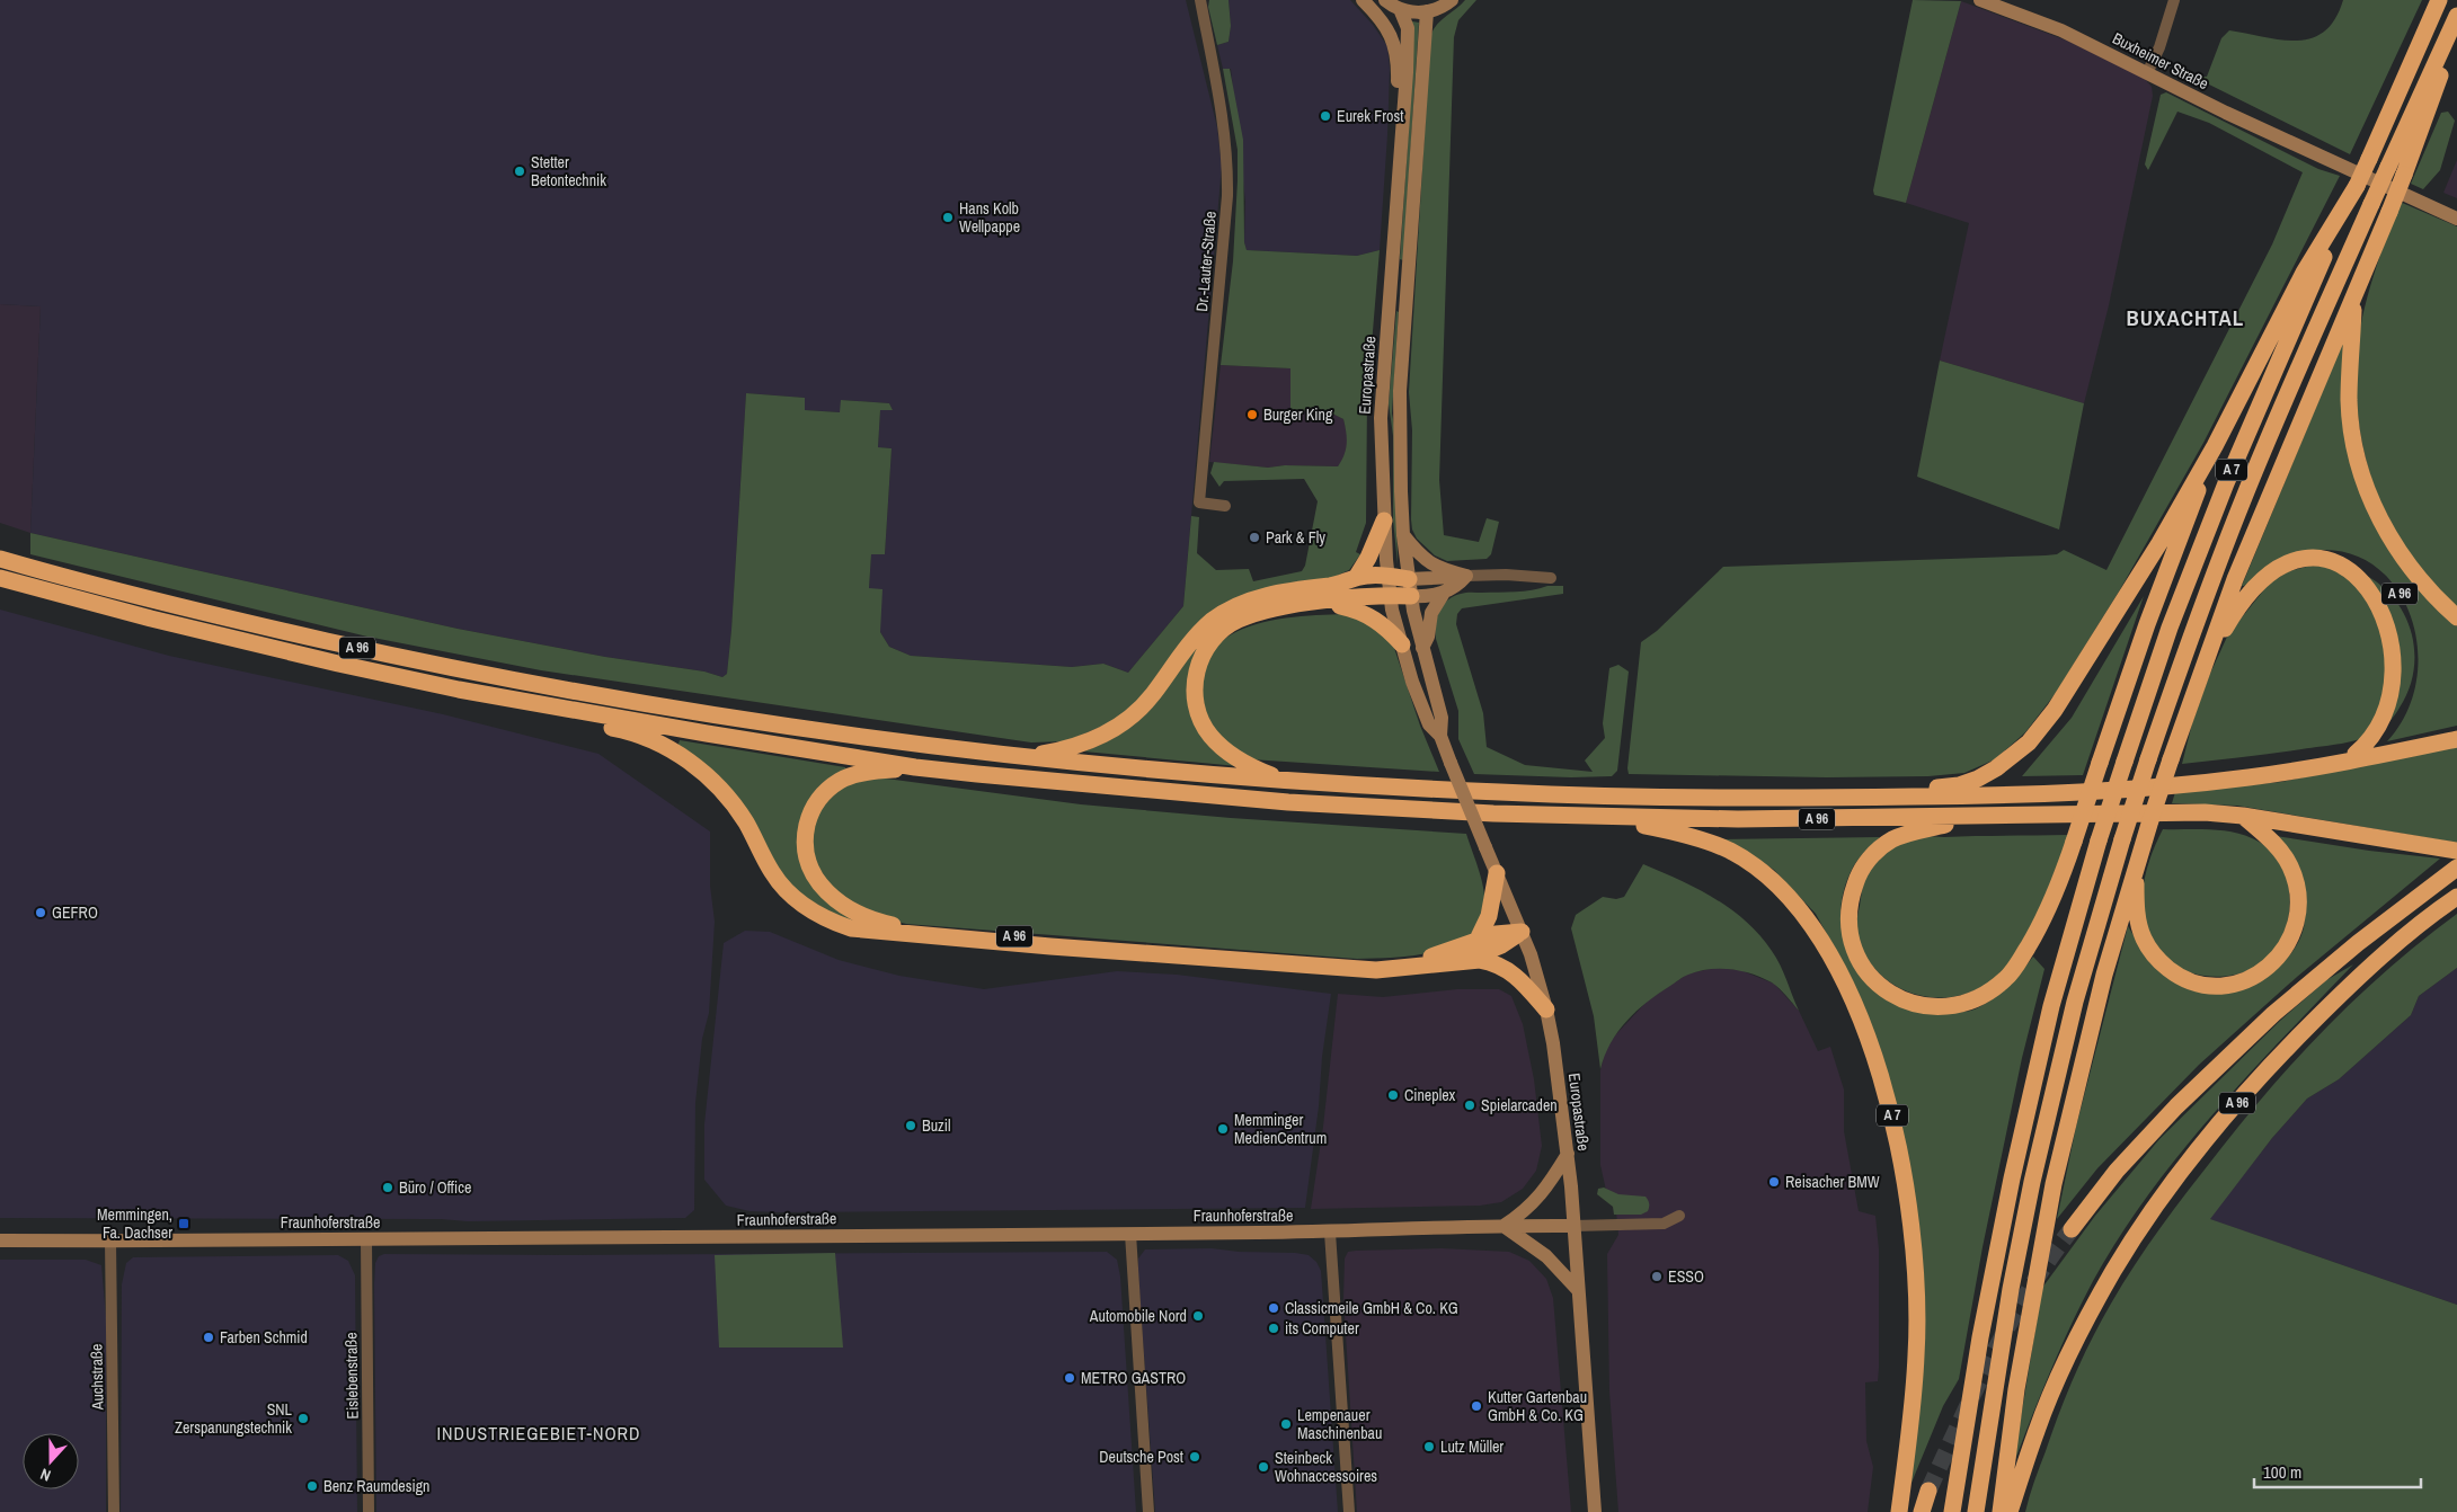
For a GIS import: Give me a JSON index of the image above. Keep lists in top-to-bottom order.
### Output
{
  "streets": {
    "highway": ["A 7", "A 96"],
    "main road": ["Buxheimer Straße", "Europastraße", "Fraunhoferstraße"],
    "street": ["Dr.-Lauter-Straße", "Eislebenstraße", "Auchstraße"]
  },
  "crossings": [
    ["Europastraße", "A 96"],
    ["Europastraße", "Fraunhoferstraße"],
    ["A 7", "A 96"],
    ["Fraunhoferstraße", "Eislebenstraße"],
    ["Fraunhoferstraße", "Auchstraße"]
  ],
  "districts": ["BUXACHTAL", "INDUSTRIEGEBIET-NORD"],
  "places": {
    "other": [
      "Eurek Frost",
      "Stetter Betontechnik",
      "Hans Kolb Wellpappe",
      "Burger King",
      "Park & Fly",
      "GEFRO",
      "Cineplex",
      "Spielarcaden",
      "Buzil",
      "Memminger MedienCentrum",
      "Reisacher BMW",
      "Büro / Office",
      "ESSO",
      "Classicmeile GmbH & Co. KG",
      "Automobile Nord",
      "its Computer",
      "Farben Schmid",
      "METRO GASTRO",
      "Kutter Gartenbau GmbH & Co. KG",
      "SNL Zerspanungstechnik",
      "Lempenauer Maschinenbau",
      "Lutz Müller",
      "Deutsche Post",
      "Steinbeck Wohnaccessoires",
      "Benz Raumdesign"
    ],
    "transit": ["Memmingen, Fa. Dachser"]
  },
  "scale_bar": "100 m",
  "north": "bottom"
}
